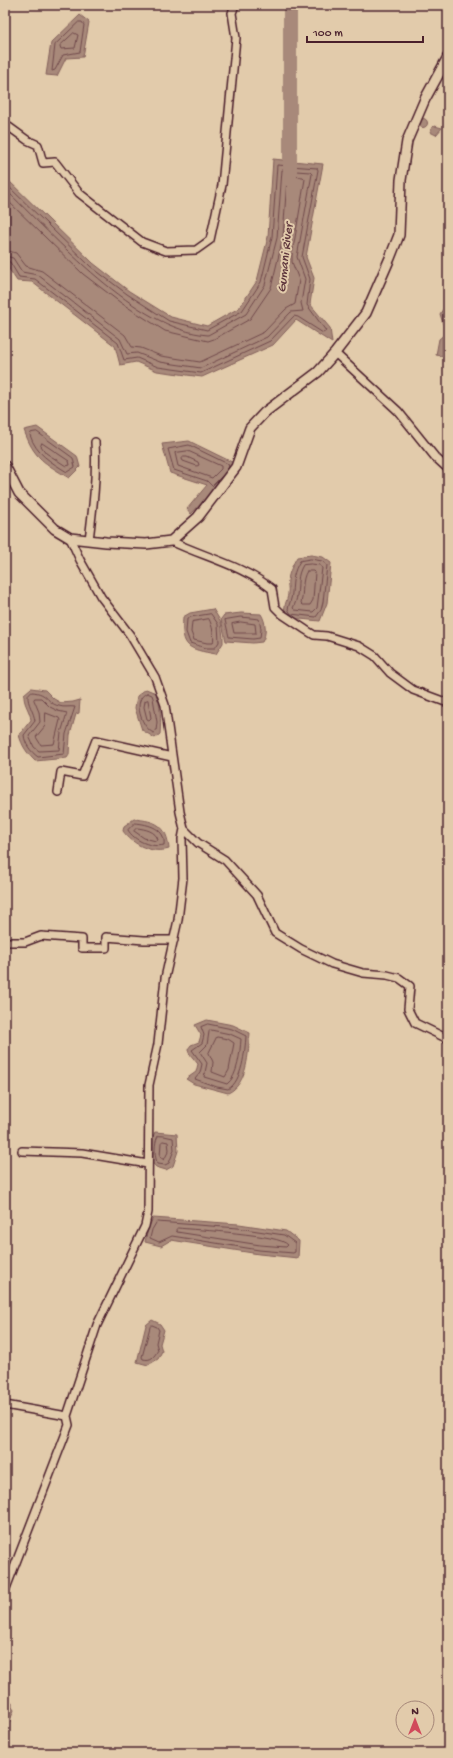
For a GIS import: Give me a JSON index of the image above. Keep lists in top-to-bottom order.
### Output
{
  "water": ["Gumani River"],
  "scale_bar": "100 m",
  "north": "top"
}
